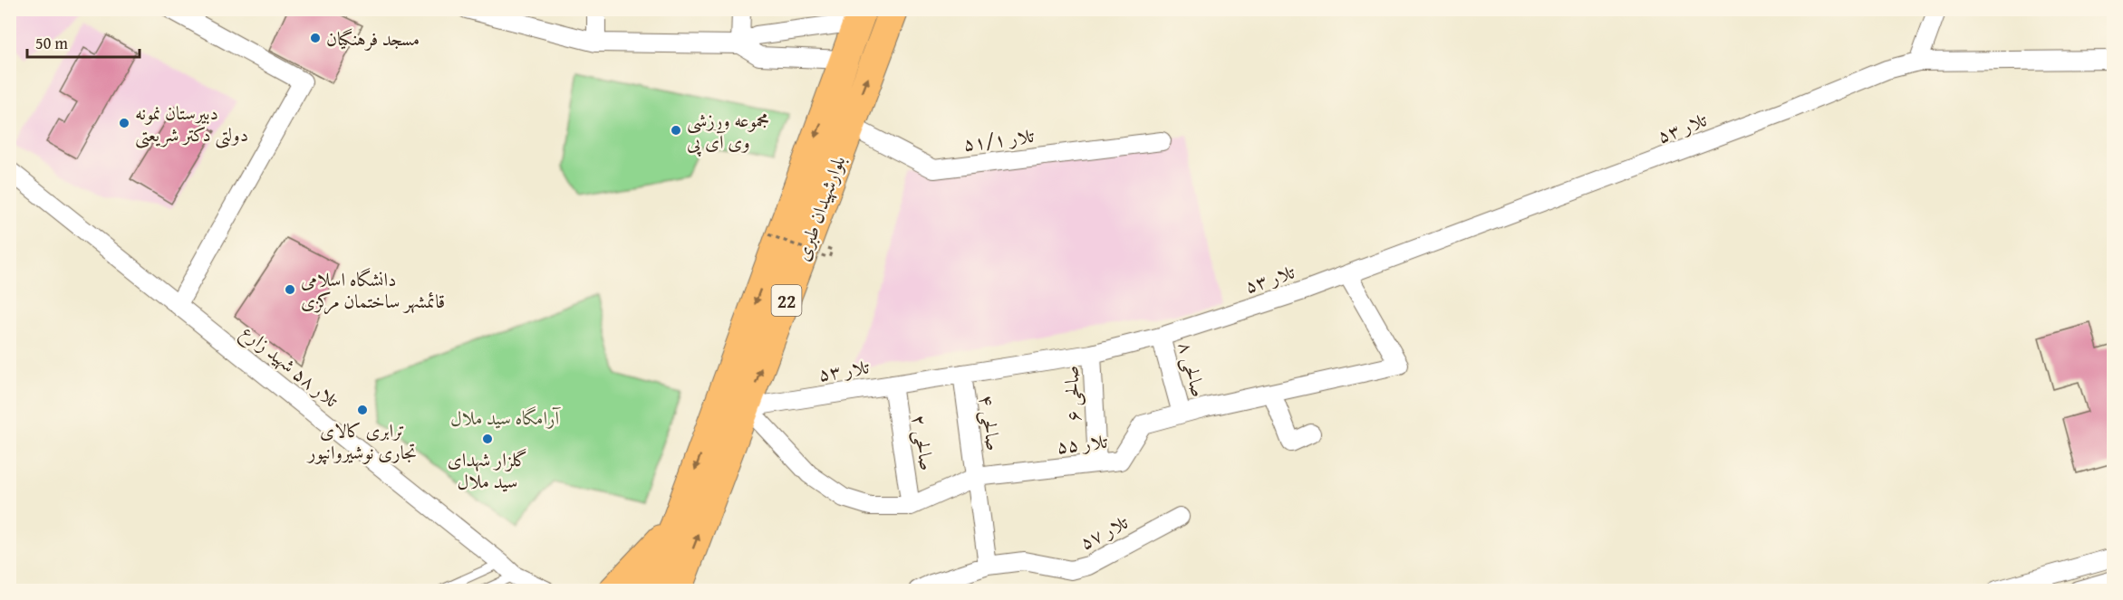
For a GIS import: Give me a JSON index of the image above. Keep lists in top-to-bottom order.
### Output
{
  "streets": {
    "highway": ["بلوارشهیدان طبری", "22"],
    "street": [
      "تلار ۵۳",
      "تلار ۵۱/۱",
      "تلار ۵۸ شهید زارع",
      "صالحی ۸",
      "صالحی ۶",
      "صالحی ۴",
      "صالحی ۲",
      "تلار ۵۵",
      "تلار ۵۷"
    ]
  },
  "crossings": [
    ["تلار ۵۳", "بلوارشهیدان طبری"],
    ["تلار ۵۳", "صالحی ۸"],
    ["تلار ۵۳", "صالحی ۶"],
    ["تلار ۵۳", "صالحی ۴"],
    ["تلار ۵۳", "صالحی ۲"],
    ["تلار ۵۳", "تلار ۵۵"],
    ["تلار ۵۱/۱", "بلوارشهیدان طبری"],
    ["بلوارشهیدان طبری", "تلار ۵۵"],
    ["صالحی ۸", "تلار ۵۵"],
    ["صالحی ۶", "تلار ۵۵"],
    ["صالحی ۴", "تلار ۵۵"],
    ["صالحی ۴", "تلار ۵۷"],
    ["صالحی ۲", "تلار ۵۵"]
  ],
  "parks": ["آرامگاه سید ملال"],
  "places": [
    "مسجد فرهنگیان",
    "دبیرستان نمونه دولتی دکتر شریعتی",
    "مجموعه ورزشی وی آی پی",
    "دانشگاه اسلامی قائمشهر ساختمان مرکزی",
    "ترابری کالای تجاری نوشیروانپور",
    "گلزار شهدای سید ملال"
  ],
  "scale_bar": "50 m"
}
